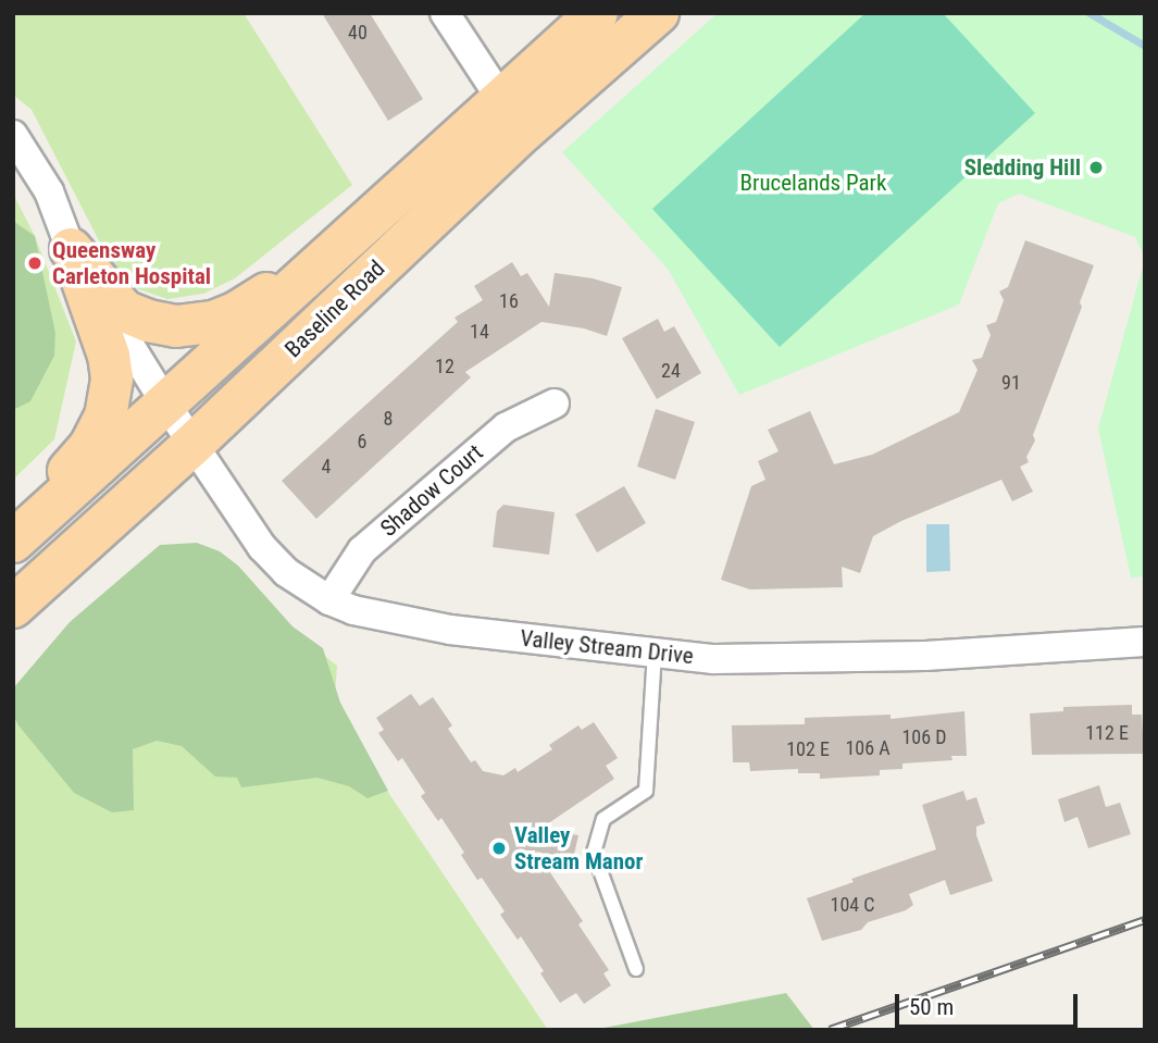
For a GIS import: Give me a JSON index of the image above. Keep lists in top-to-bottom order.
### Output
{
  "streets": {
    "main road": ["Baseline Road"],
    "street": ["Shadow Court", "Valley Stream Drive"]
  },
  "crossings": [
    ["Baseline Road", "Valley Stream Drive"],
    ["Shadow Court", "Valley Stream Drive"]
  ],
  "parks": ["Brucelands Park"],
  "places": ["Sledding Hill", "Queensway Carleton Hospital", "Valley Stream Manor"],
  "house_numbers": [
    "40",
    "16",
    "14",
    "12",
    "24",
    "91",
    "8",
    "6",
    "4",
    "112 E",
    "106 D",
    "106 A",
    "102 E",
    "104 C"
  ],
  "scale_bar": "50 m"
}
